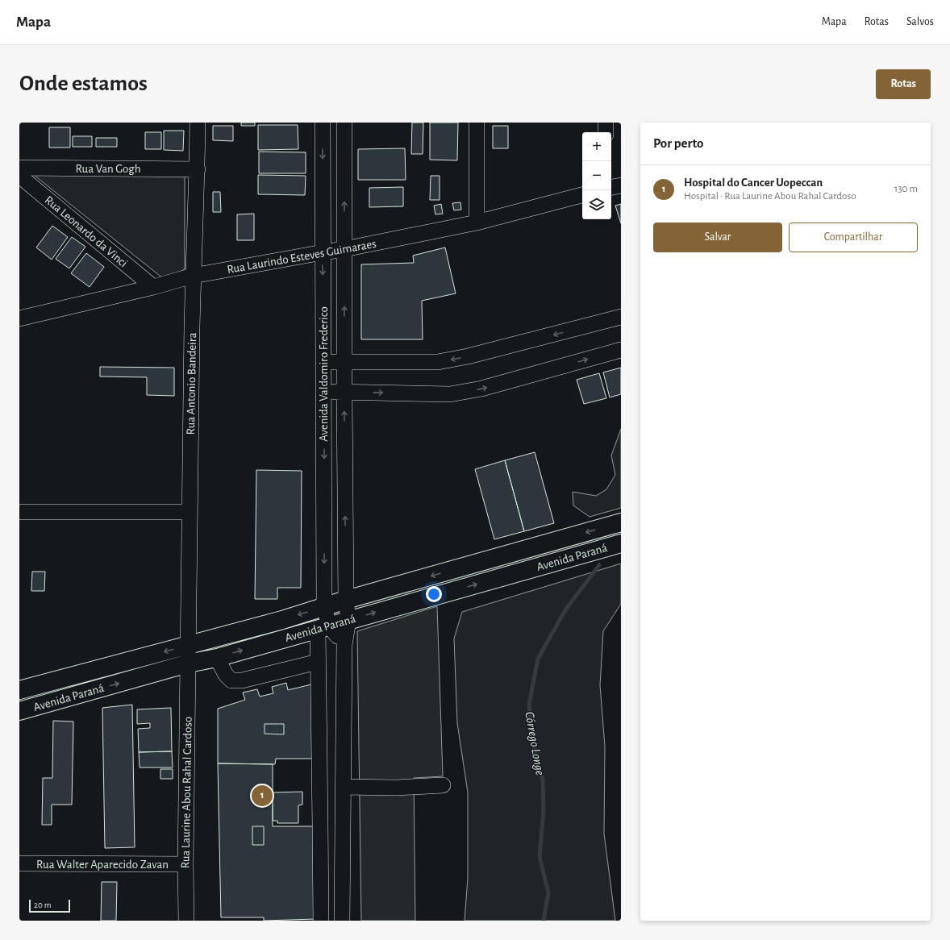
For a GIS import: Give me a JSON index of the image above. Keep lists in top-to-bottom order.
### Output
{
  "streets": {
    "main road": ["Avenida Paraná"],
    "street": [
      "Rua Van Gogh",
      "Rua Leonardo da Vinci",
      "Rua Laurindo Esteves Guimaraes",
      "Avenida Valdomiro Frederico",
      "Rua Antonio Bandeira",
      "Rua Laurine Abou Rahal Cardoso",
      "Rua Walter Aparecido Zavan"
    ]
  },
  "crossings": [
    ["Rua Van Gogh", "Rua Antonio Bandeira"],
    ["Rua Leonardo da Vinci", "Rua Laurindo Esteves Guimaraes"],
    ["Rua Laurindo Esteves Guimaraes", "Avenida Valdomiro Frederico"],
    ["Rua Laurindo Esteves Guimaraes", "Rua Antonio Bandeira"],
    ["Avenida Valdomiro Frederico", "Avenida Paraná"],
    ["Rua Antonio Bandeira", "Avenida Paraná"],
    ["Rua Antonio Bandeira", "Rua Laurine Abou Rahal Cardoso"],
    ["Avenida Paraná", "Rua Laurine Abou Rahal Cardoso"],
    ["Rua Laurine Abou Rahal Cardoso", "Rua Walter Aparecido Zavan"]
  ],
  "water": ["Córrego Longe"],
  "scale_bar": "20 m",
  "page": {
    "header": "Mapa",
    "nav": ["Mapa", "Rotas", "Salvos"],
    "buttons": [
      "Rotas",
      ["Salvar", "Compartilhar"]
    ],
    "title": "Onde estamos",
    "heading": "Por perto",
    "map_buttons": ["+", "−"],
    "list": [
      {
        "mark": "1",
        "name": "Hospital do Cancer Uopeccan",
        "note": "Hospital · Rua Laurine Abou Rahal Cardoso",
        "value": "130 m"
      }
    ],
    "pins": "1",
    "scale": "20 m"
  }
}
